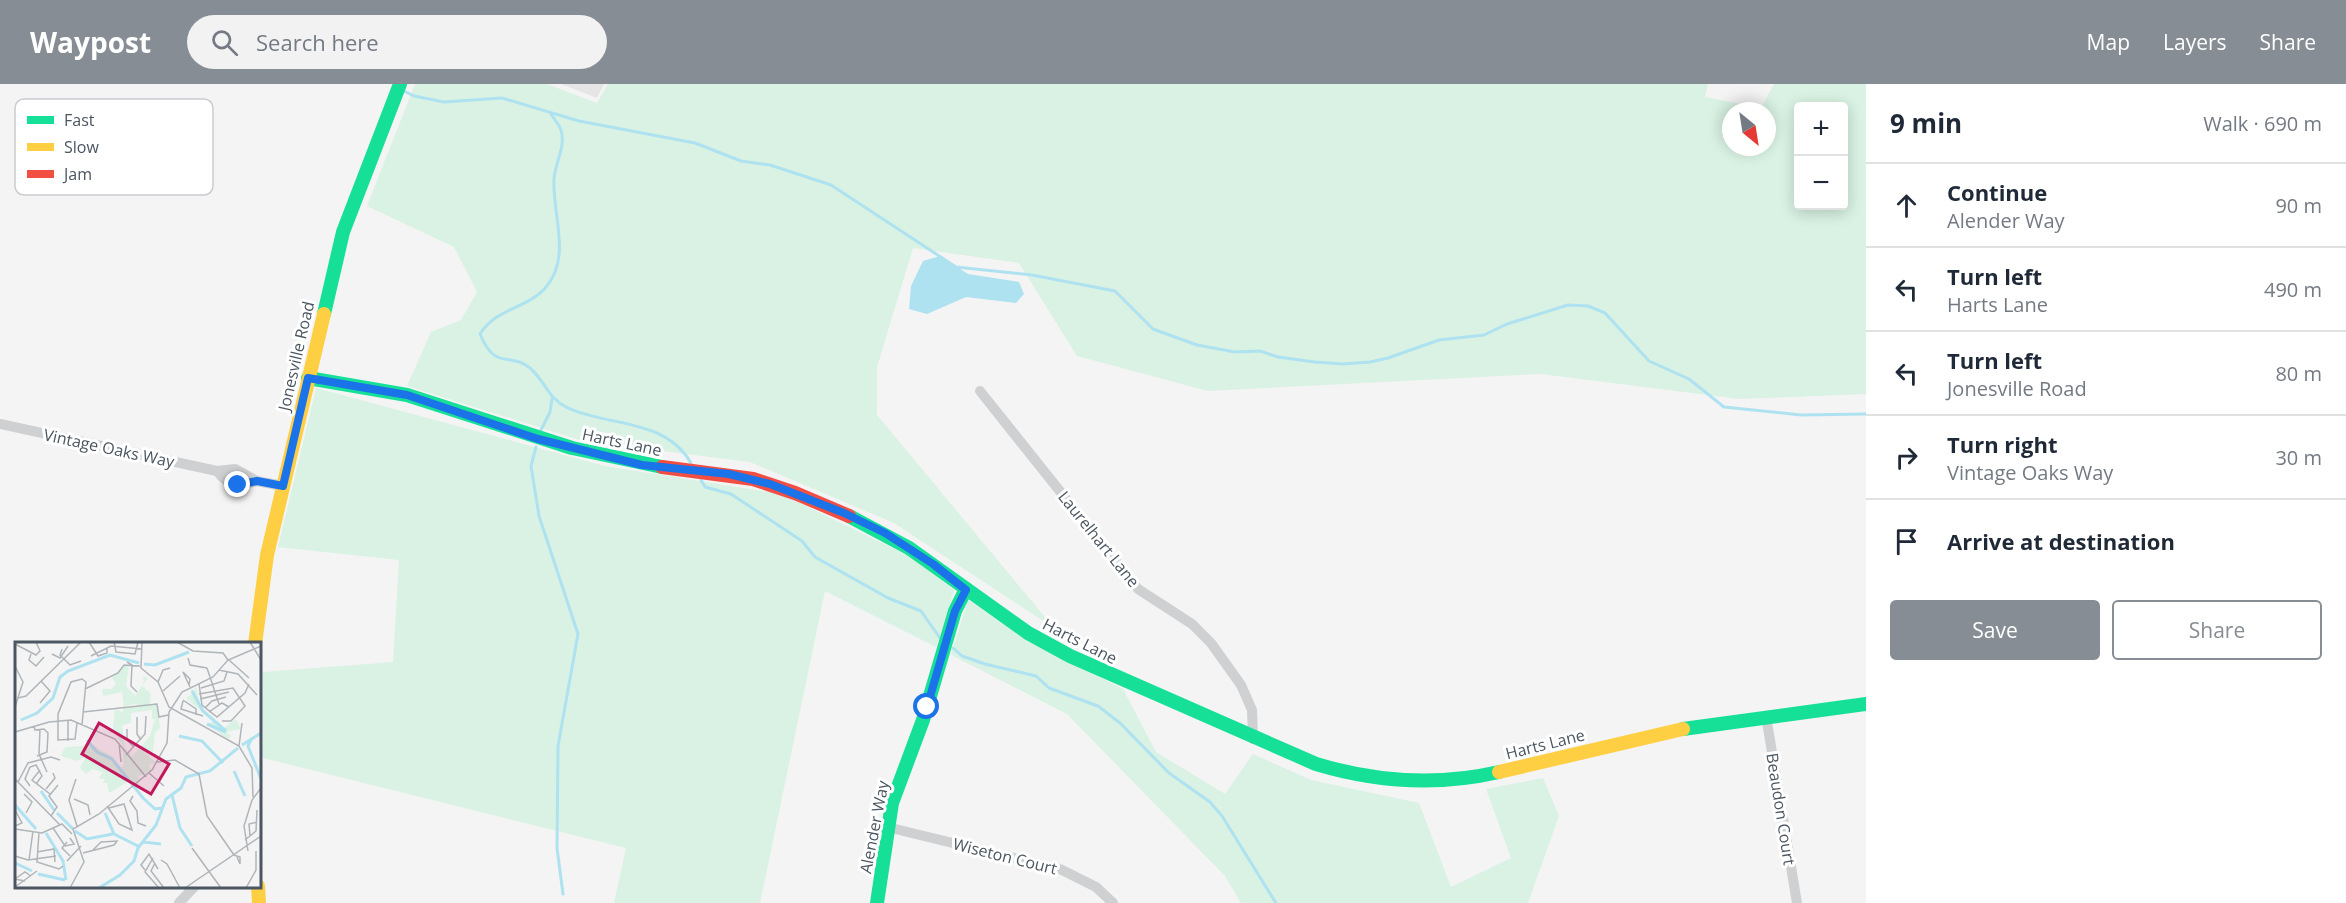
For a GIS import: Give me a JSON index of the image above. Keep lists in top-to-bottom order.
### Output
{
  "streets": {
    "street": [
      "Jonesville Road",
      "Harts Lane",
      "Vintage Oaks Way",
      "Laurelhart Lane",
      "Beaudon Court",
      "Alender Way",
      "Wiseton Court"
    ]
  },
  "crossings": [
    ["Jonesville Road", "Harts Lane"],
    ["Jonesville Road", "Vintage Oaks Way"],
    ["Harts Lane", "Laurelhart Lane"],
    ["Harts Lane", "Beaudon Court"],
    ["Harts Lane", "Alender Way"],
    ["Alender Way", "Wiseton Court"]
  ],
  "legend": ["Fast", "Slow", "Jam"],
  "north": "bottom right",
  "page": {
    "header": "Waypost",
    "search": "Search here",
    "nav": ["Map", "Layers", "Share"],
    "heading": ["9 min", "Walk · 690 m"],
    "map_buttons": ["+", "−"],
    "list": [
      ["Continue", "Alender Way", "90 m"],
      ["Turn left", "Harts Lane", "490 m"],
      ["Turn left", "Jonesville Road", "80 m"],
      ["Turn right", "Vintage Oaks Way", "30 m"],
      "Arrive at destination"
    ],
    "buttons": ["Save", "Share"]
  }
}
